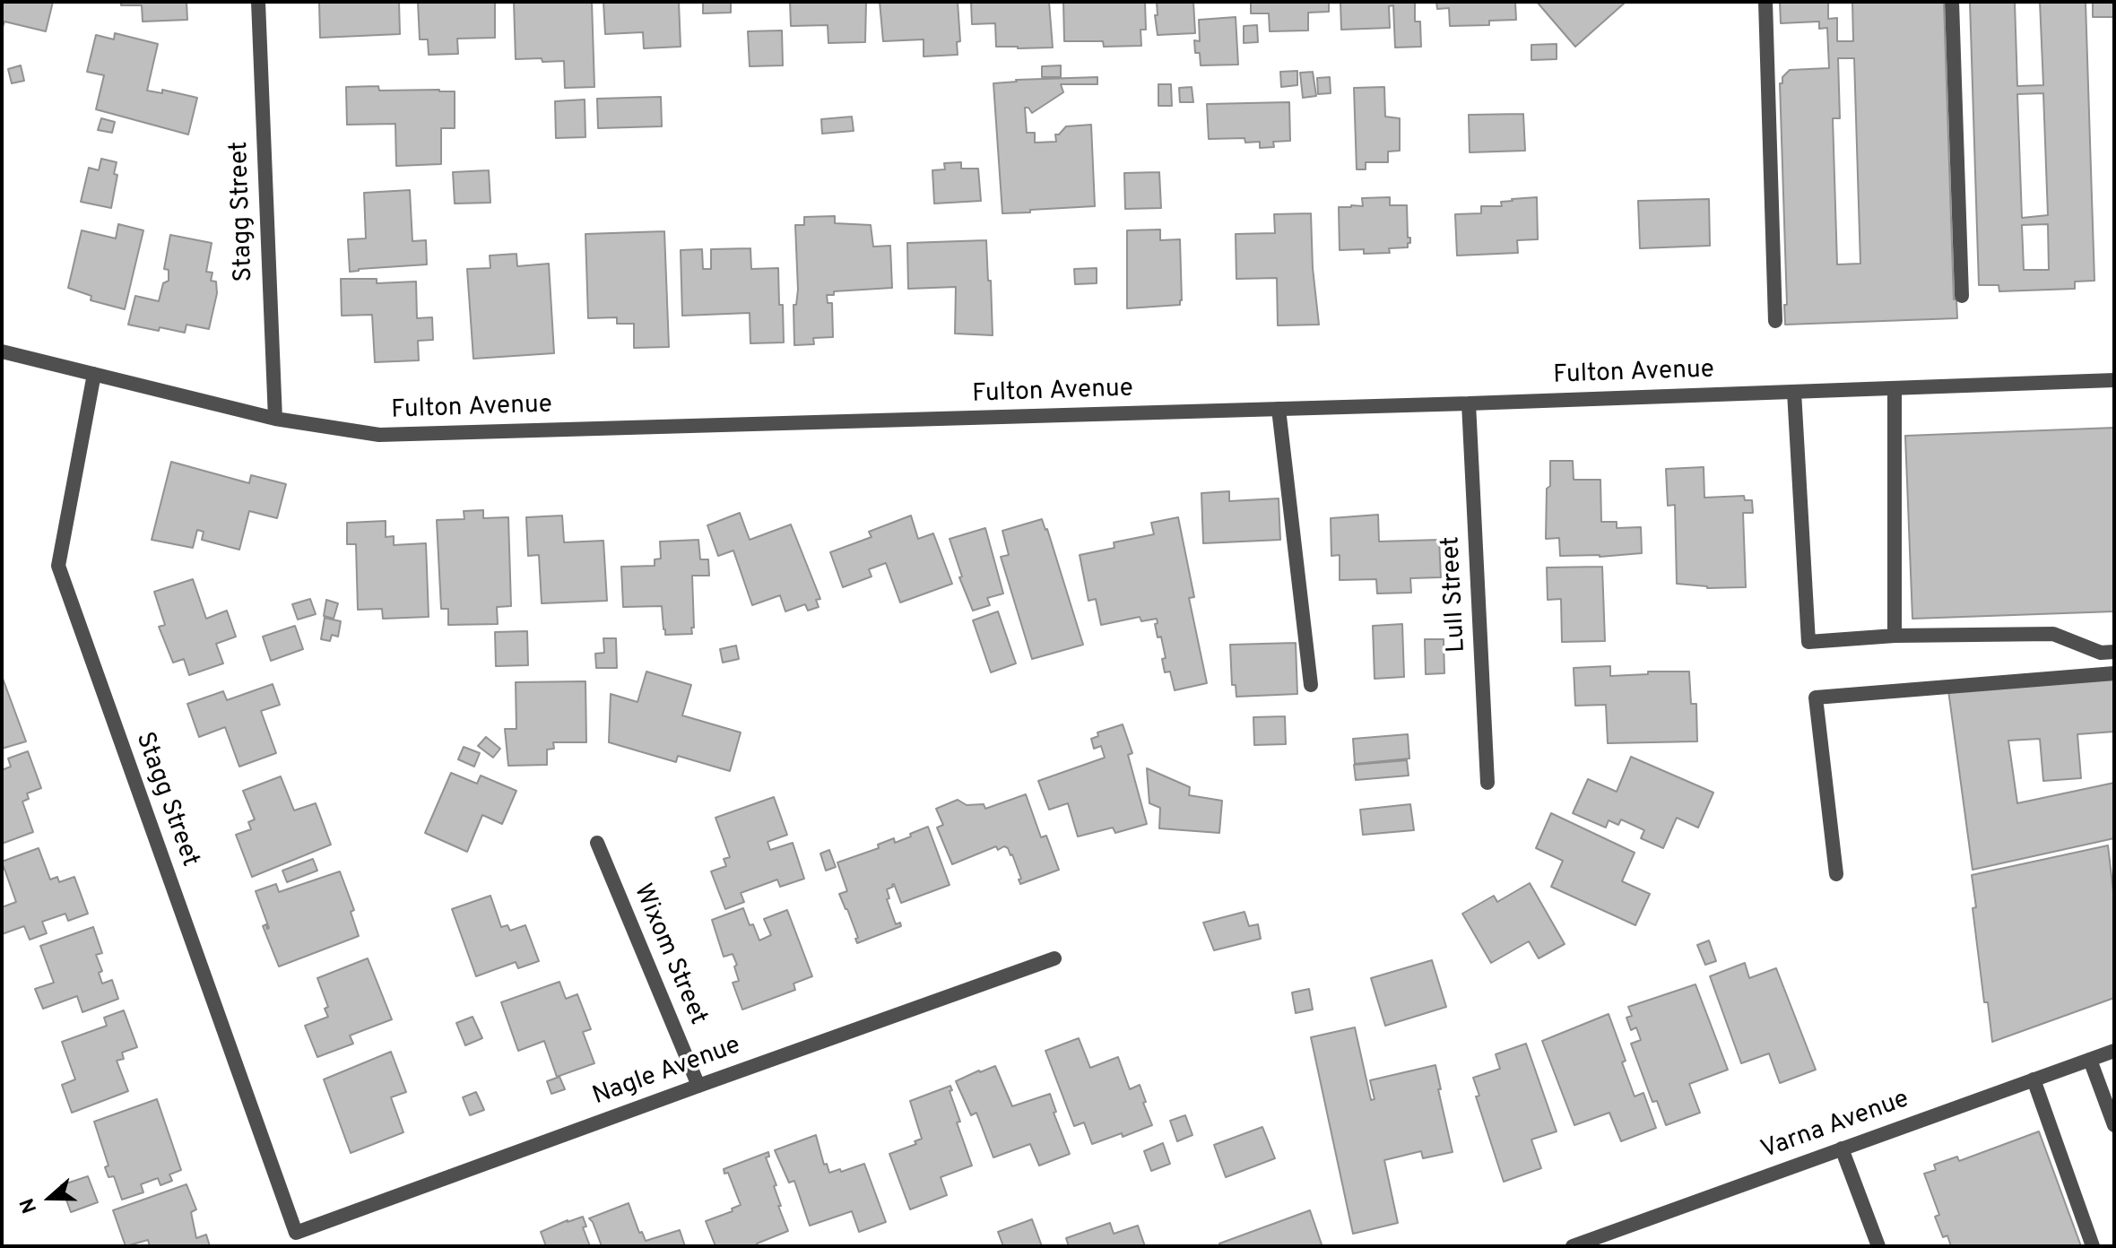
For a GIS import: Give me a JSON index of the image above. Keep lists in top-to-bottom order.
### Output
{
  "streets": {
    "street": [
      "Stagg Street",
      "Fulton Avenue",
      "Lull Street",
      "Wixom Street",
      "Nagle Avenue",
      "Varna Avenue"
    ]
  },
  "crossings": [
    ["Stagg Street", "Fulton Avenue"],
    ["Stagg Street", "Nagle Avenue"],
    ["Fulton Avenue", "Lull Street"],
    ["Wixom Street", "Nagle Avenue"]
  ],
  "north": "left"
}
